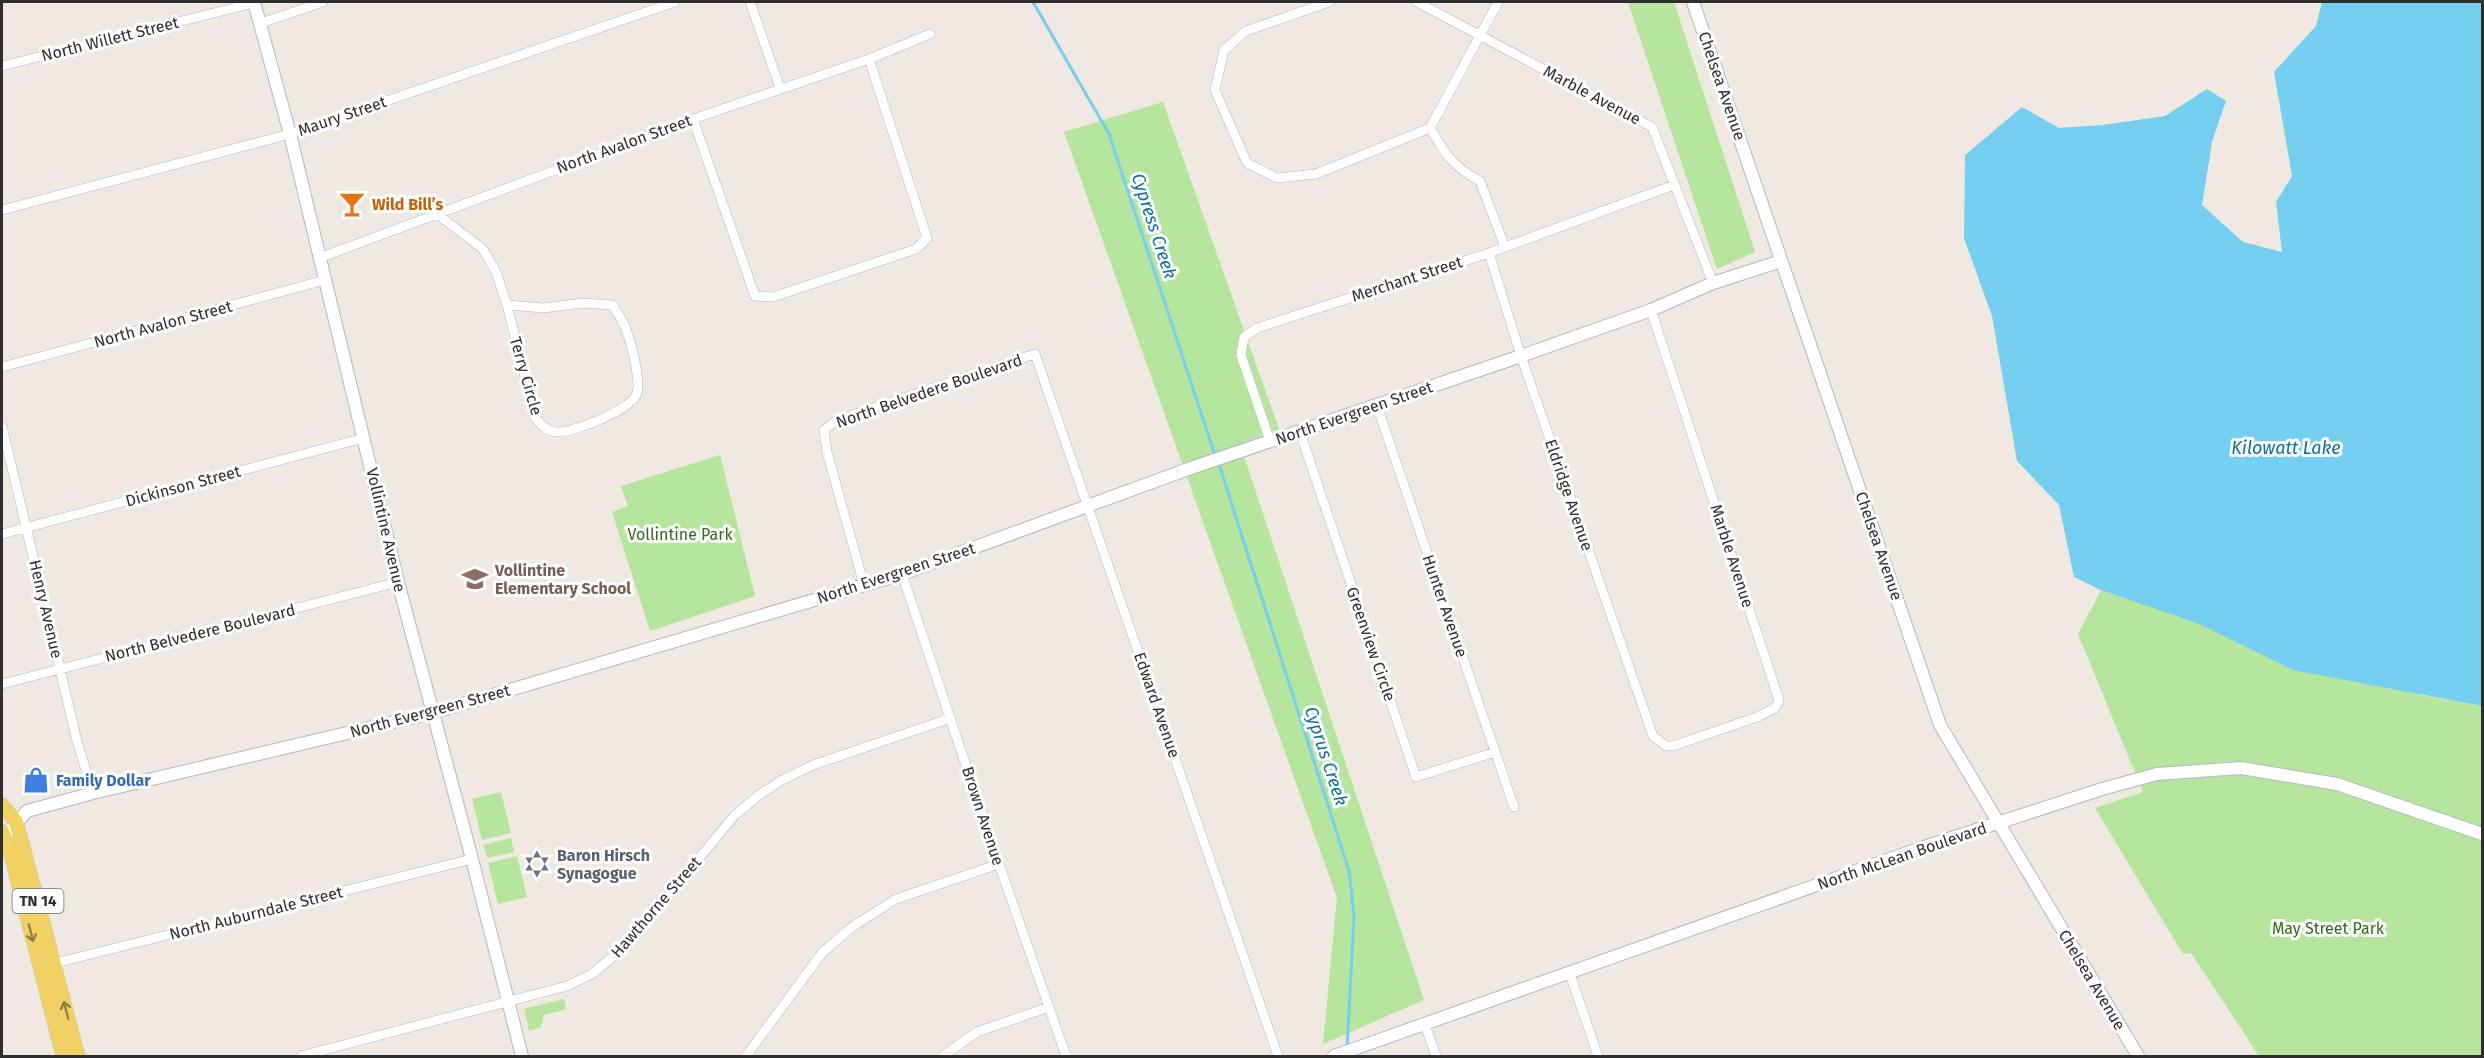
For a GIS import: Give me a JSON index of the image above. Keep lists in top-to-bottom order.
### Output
{
  "streets": {
    "main road": ["TN 14"],
    "street": [
      "North Willett Street",
      "Chelsea Avenue",
      "Marble Avenue",
      "Maury Street",
      "North Avalon Street",
      "Merchant Street",
      "Terry Circle",
      "North Belvedere Boulevard",
      "North Evergreen Street",
      "Dickinson Street",
      "Eldridge Avenue",
      "Vollintine Avenue",
      "Hunter Avenue",
      "Henry Avenue",
      "Greenview Circle",
      "Edward Avenue",
      "Brown Avenue",
      "North McLean Boulevard",
      "Hawthorne Street",
      "North Auburndale Street"
    ]
  },
  "crossings": [
    ["North Willett Street", "Vollintine Avenue"],
    ["Chelsea Avenue", "North Evergreen Street"],
    ["Chelsea Avenue", "North McLean Boulevard"],
    ["Marble Avenue", "Merchant Street"],
    ["Marble Avenue", "North Evergreen Street"],
    ["Marble Avenue", "Eldridge Avenue"],
    ["Maury Street", "Vollintine Avenue"],
    ["North Avalon Street", "Terry Circle"],
    ["North Avalon Street", "Vollintine Avenue"],
    ["Merchant Street", "North Evergreen Street"],
    ["Merchant Street", "Eldridge Avenue"],
    ["North Belvedere Boulevard", "North Evergreen Street"],
    ["North Belvedere Boulevard", "Vollintine Avenue"],
    ["North Belvedere Boulevard", "Henry Avenue"],
    ["North Belvedere Boulevard", "Edward Avenue"],
    ["North Evergreen Street", "Eldridge Avenue"],
    ["North Evergreen Street", "Vollintine Avenue"],
    ["North Evergreen Street", "Hunter Avenue"],
    ["North Evergreen Street", "Henry Avenue"],
    ["North Evergreen Street", "Greenview Circle"],
    ["North Evergreen Street", "Edward Avenue"],
    ["North Evergreen Street", "Brown Avenue"],
    ["North Evergreen Street", "TN 14"],
    ["Dickinson Street", "Vollintine Avenue"],
    ["Dickinson Street", "Henry Avenue"],
    ["Vollintine Avenue", "Hawthorne Street"],
    ["Vollintine Avenue", "North Auburndale Street"],
    ["Hunter Avenue", "Greenview Circle"],
    ["Brown Avenue", "Hawthorne Street"],
    ["TN 14", "North Auburndale Street"]
  ],
  "water": ["Cypress Creek", "Kilowatt Lake", "Cyprus Creek"],
  "parks": ["Vollintine Park", "May Street Park"],
  "places": {
    "bar": ["Wild Bill’s"],
    "school or university": ["Vollintine Elementary School"],
    "shop": ["Family Dollar"],
    "synagogue": ["Baron Hirsch Synagogue"]
  }
}
